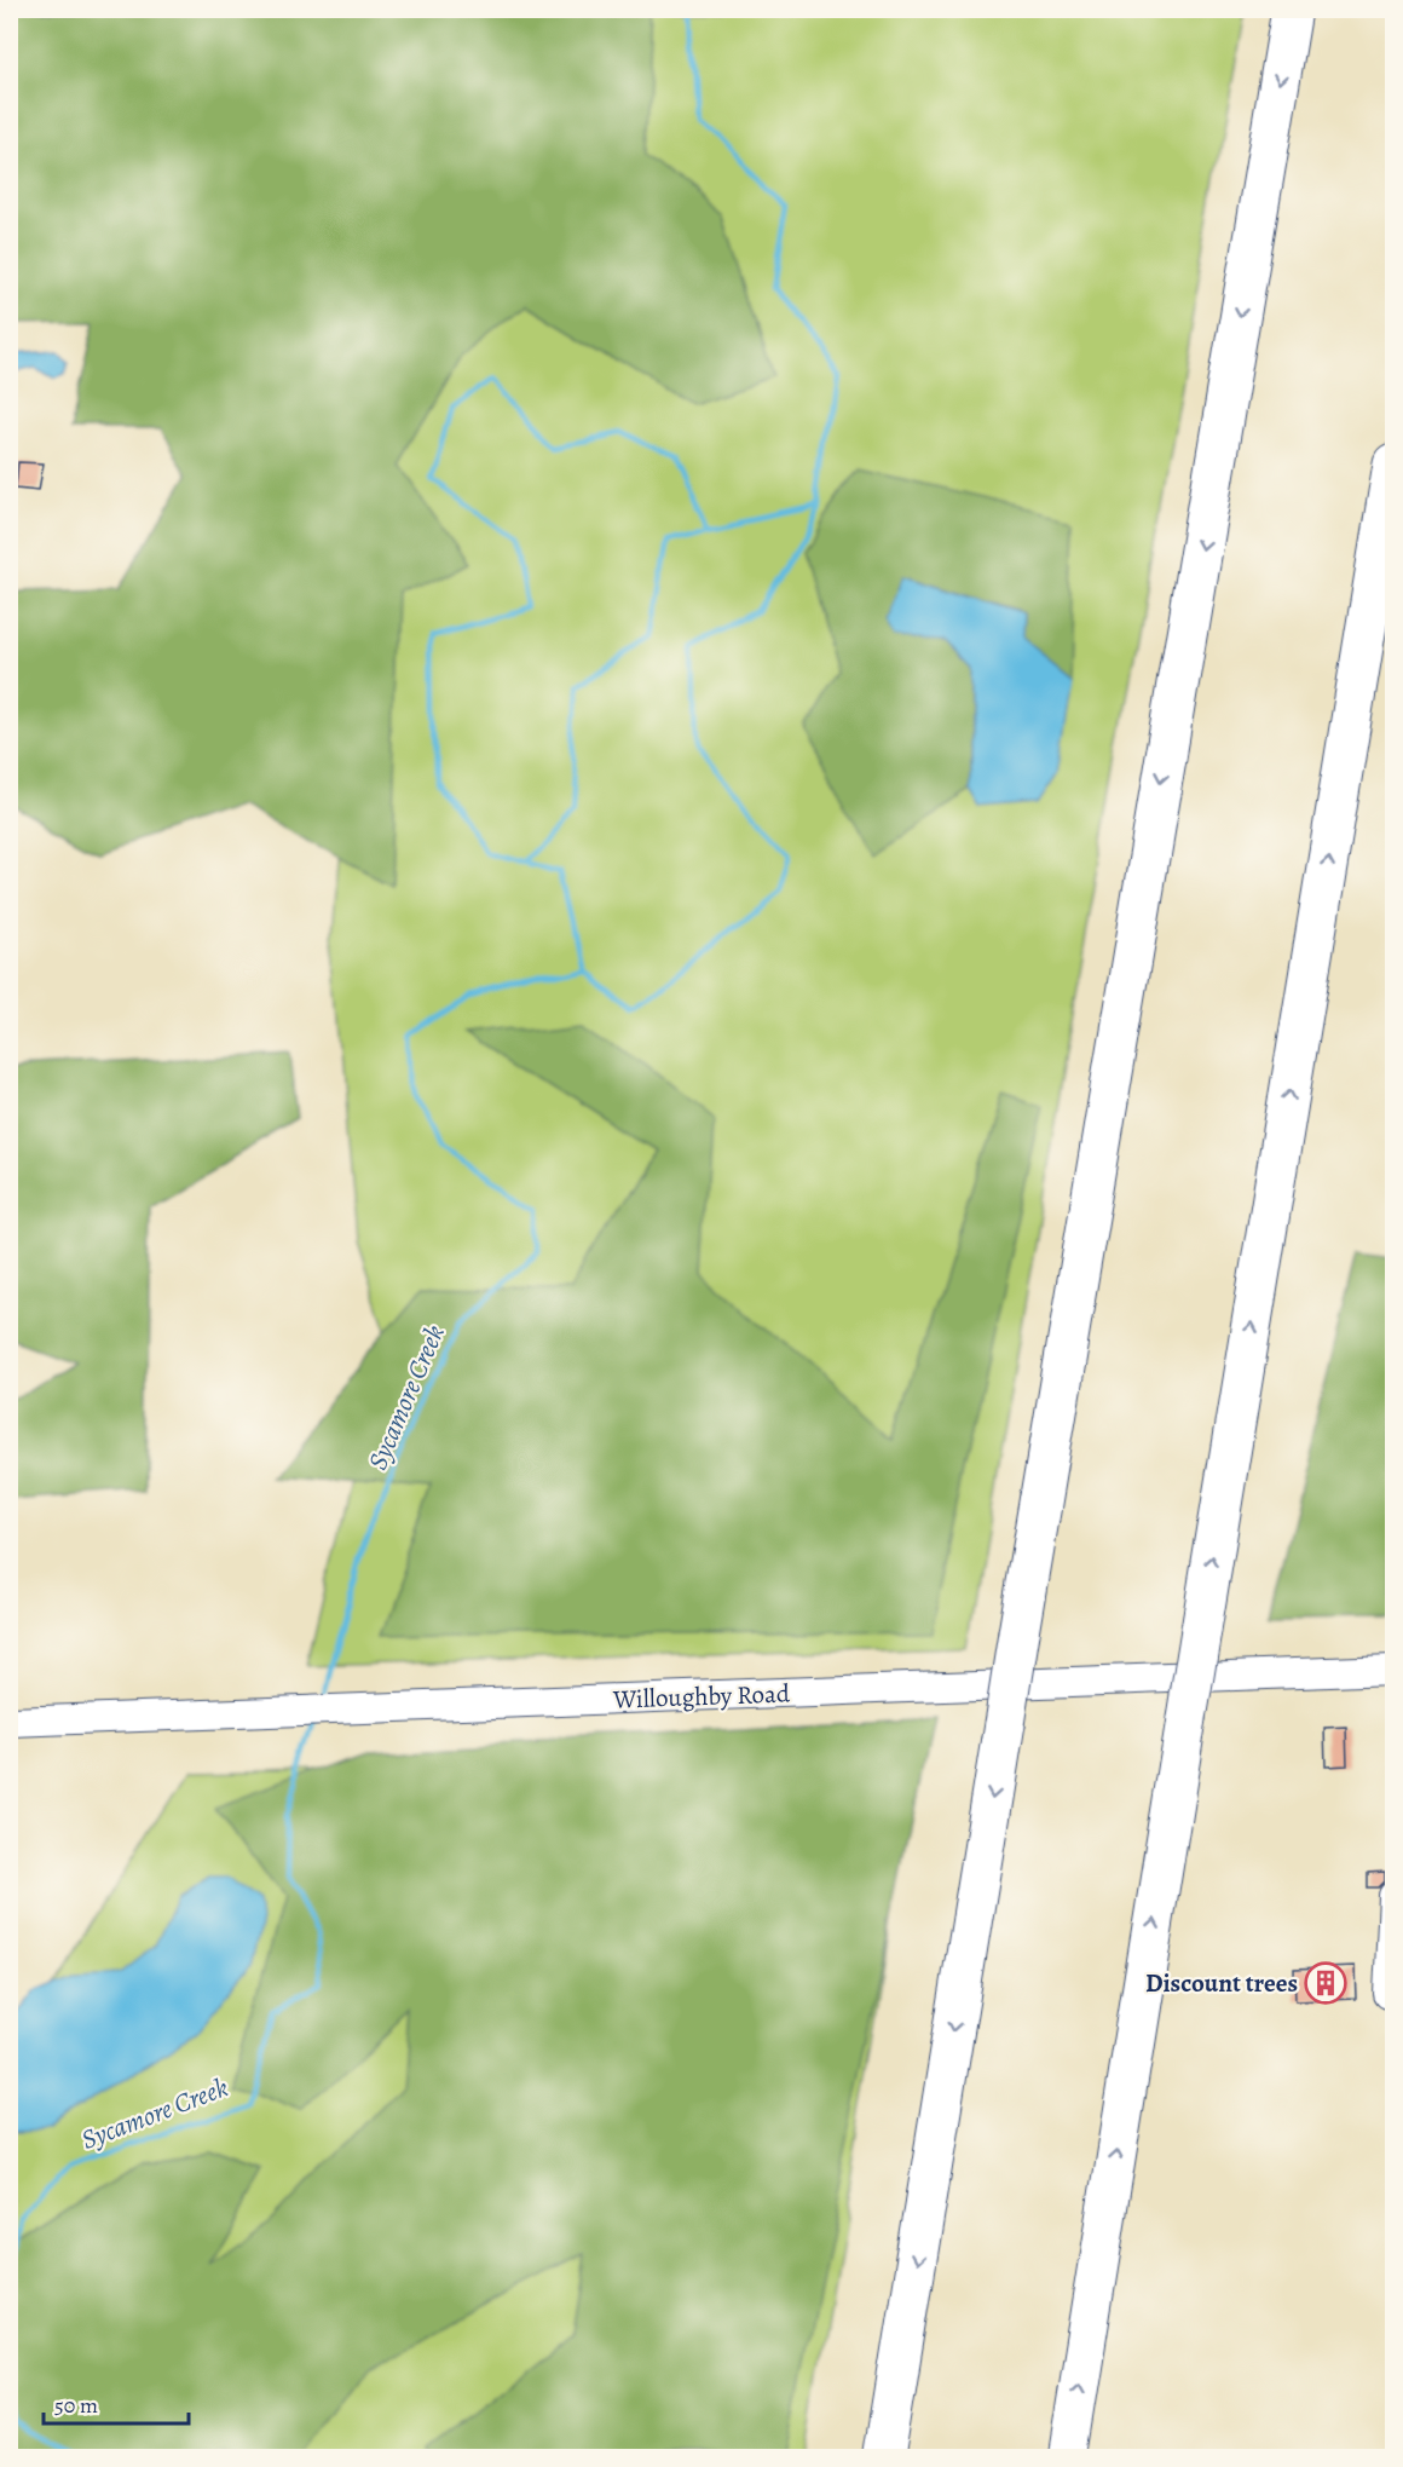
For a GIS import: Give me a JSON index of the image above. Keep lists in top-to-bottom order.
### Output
{
  "streets": {
    "street": ["Willoughby Road"]
  },
  "water": ["Sycamore Creek"],
  "places": {
    "building": ["Discount trees"]
  },
  "scale_bar": "50 m"
}
